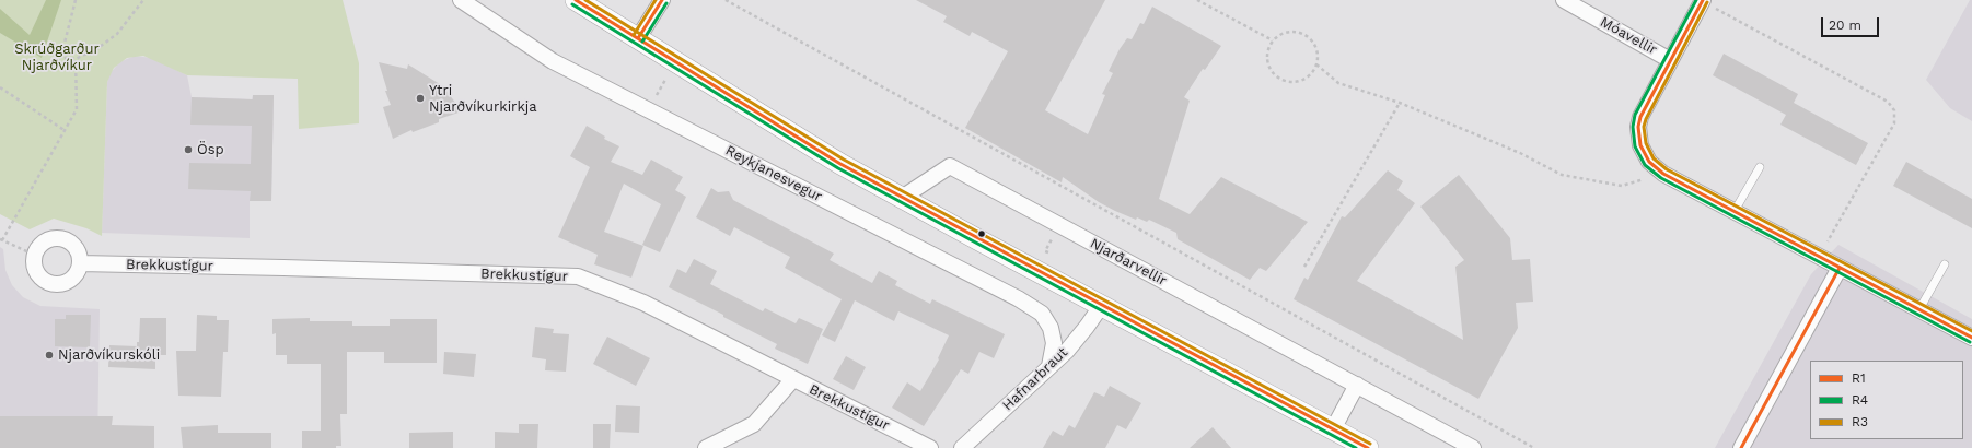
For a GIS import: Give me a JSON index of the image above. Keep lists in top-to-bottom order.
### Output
{
  "streets": {
    "street": [
      "Móavellir",
      "Reykjanesvegur",
      "Njarðarvellir",
      "Brekkustígur",
      "Hafnarbraut"
    ]
  },
  "crossings": [
    ["Reykjanesvegur", "Hafnarbraut"]
  ],
  "parks": ["Skrúðgarður Njarðvíkur"],
  "places": ["Ytri Njarðvíkurkirkja", "Ösp", "Njarðvíkurskóli"],
  "lines": ["transit line R1", "transit line R4", "transit line R3"],
  "legend": ["R1", "R4", "R3"],
  "scale_bar": "20 m"
}
